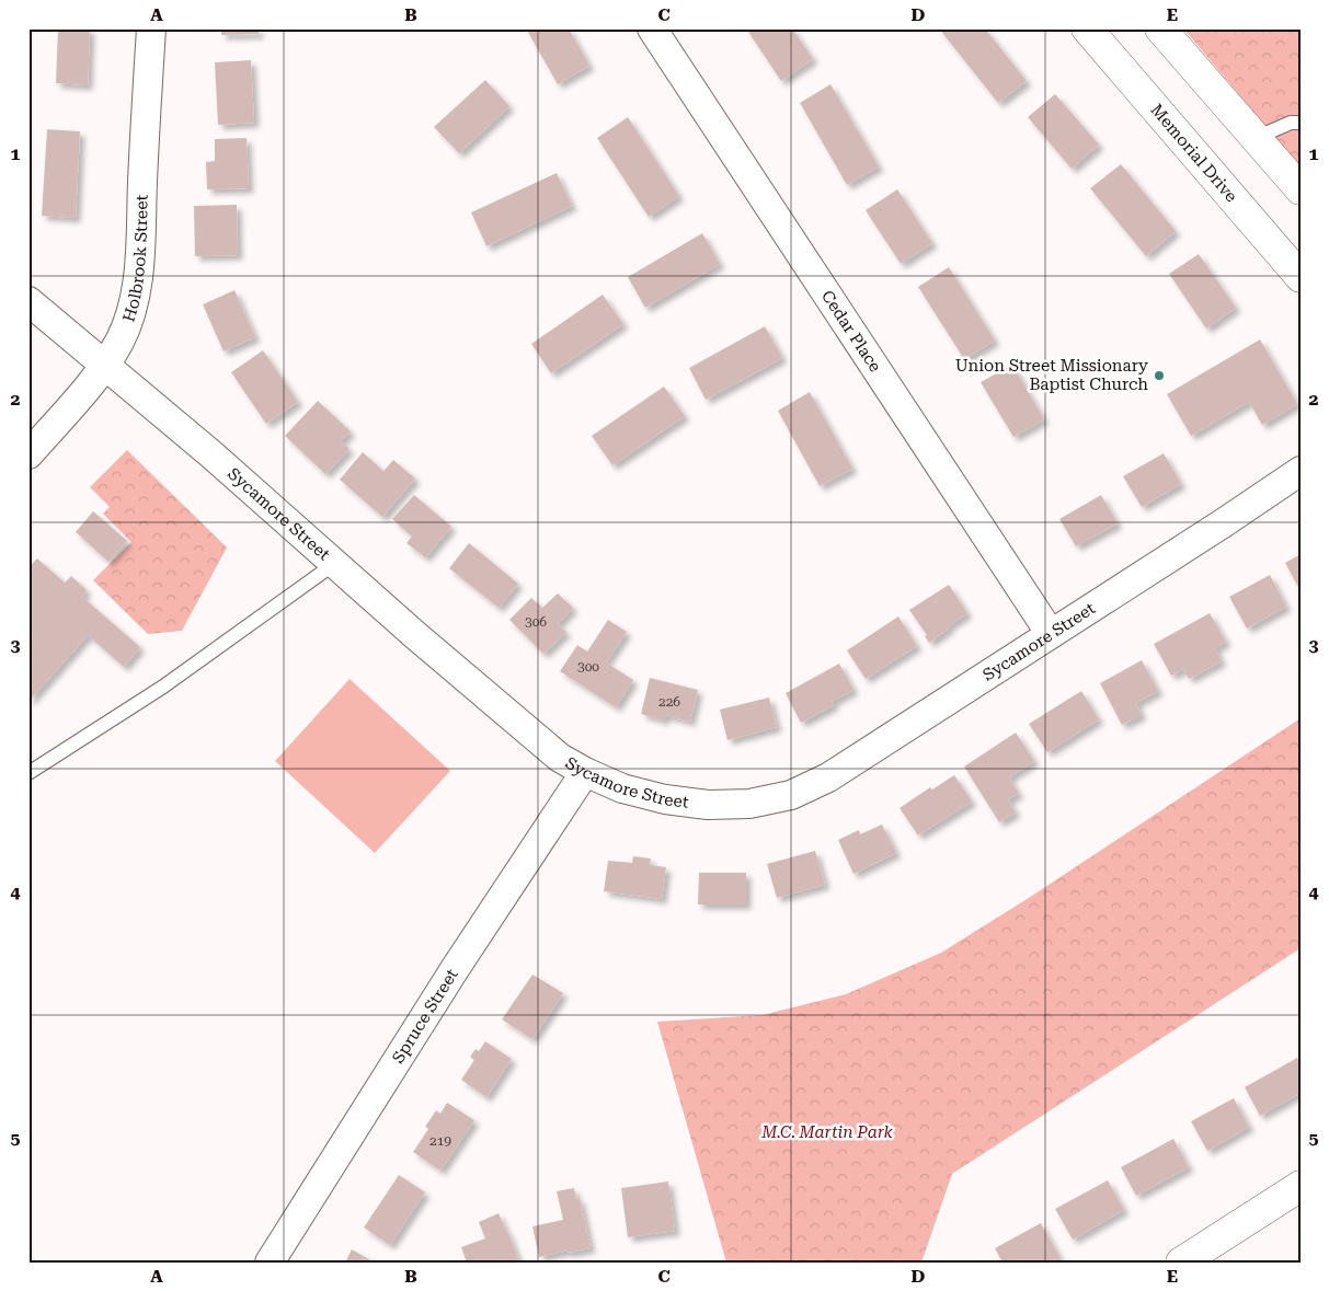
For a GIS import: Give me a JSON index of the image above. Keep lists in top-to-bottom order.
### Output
{
  "streets": {
    "main road": ["Memorial Drive"],
    "street": [
      "Holbrook Street",
      "Cedar Place",
      "Sycamore Street",
      "Spruce Street"
    ]
  },
  "crossings": [
    ["Holbrook Street", "Sycamore Street"],
    ["Cedar Place", "Sycamore Street"],
    ["Sycamore Street", "Spruce Street"]
  ],
  "parks": ["M.C. Martin Park"],
  "places": ["Union Street Missionary Baptist Church"],
  "house_numbers": [
    "306",
    "300",
    "226",
    "219"
  ],
  "grid": {
    "columns": [
      "A",
      "B",
      "C",
      "D",
      "E"
    ],
    "rows": [
      "1",
      "2",
      "3",
      "4",
      "5"
    ]
  }
}
